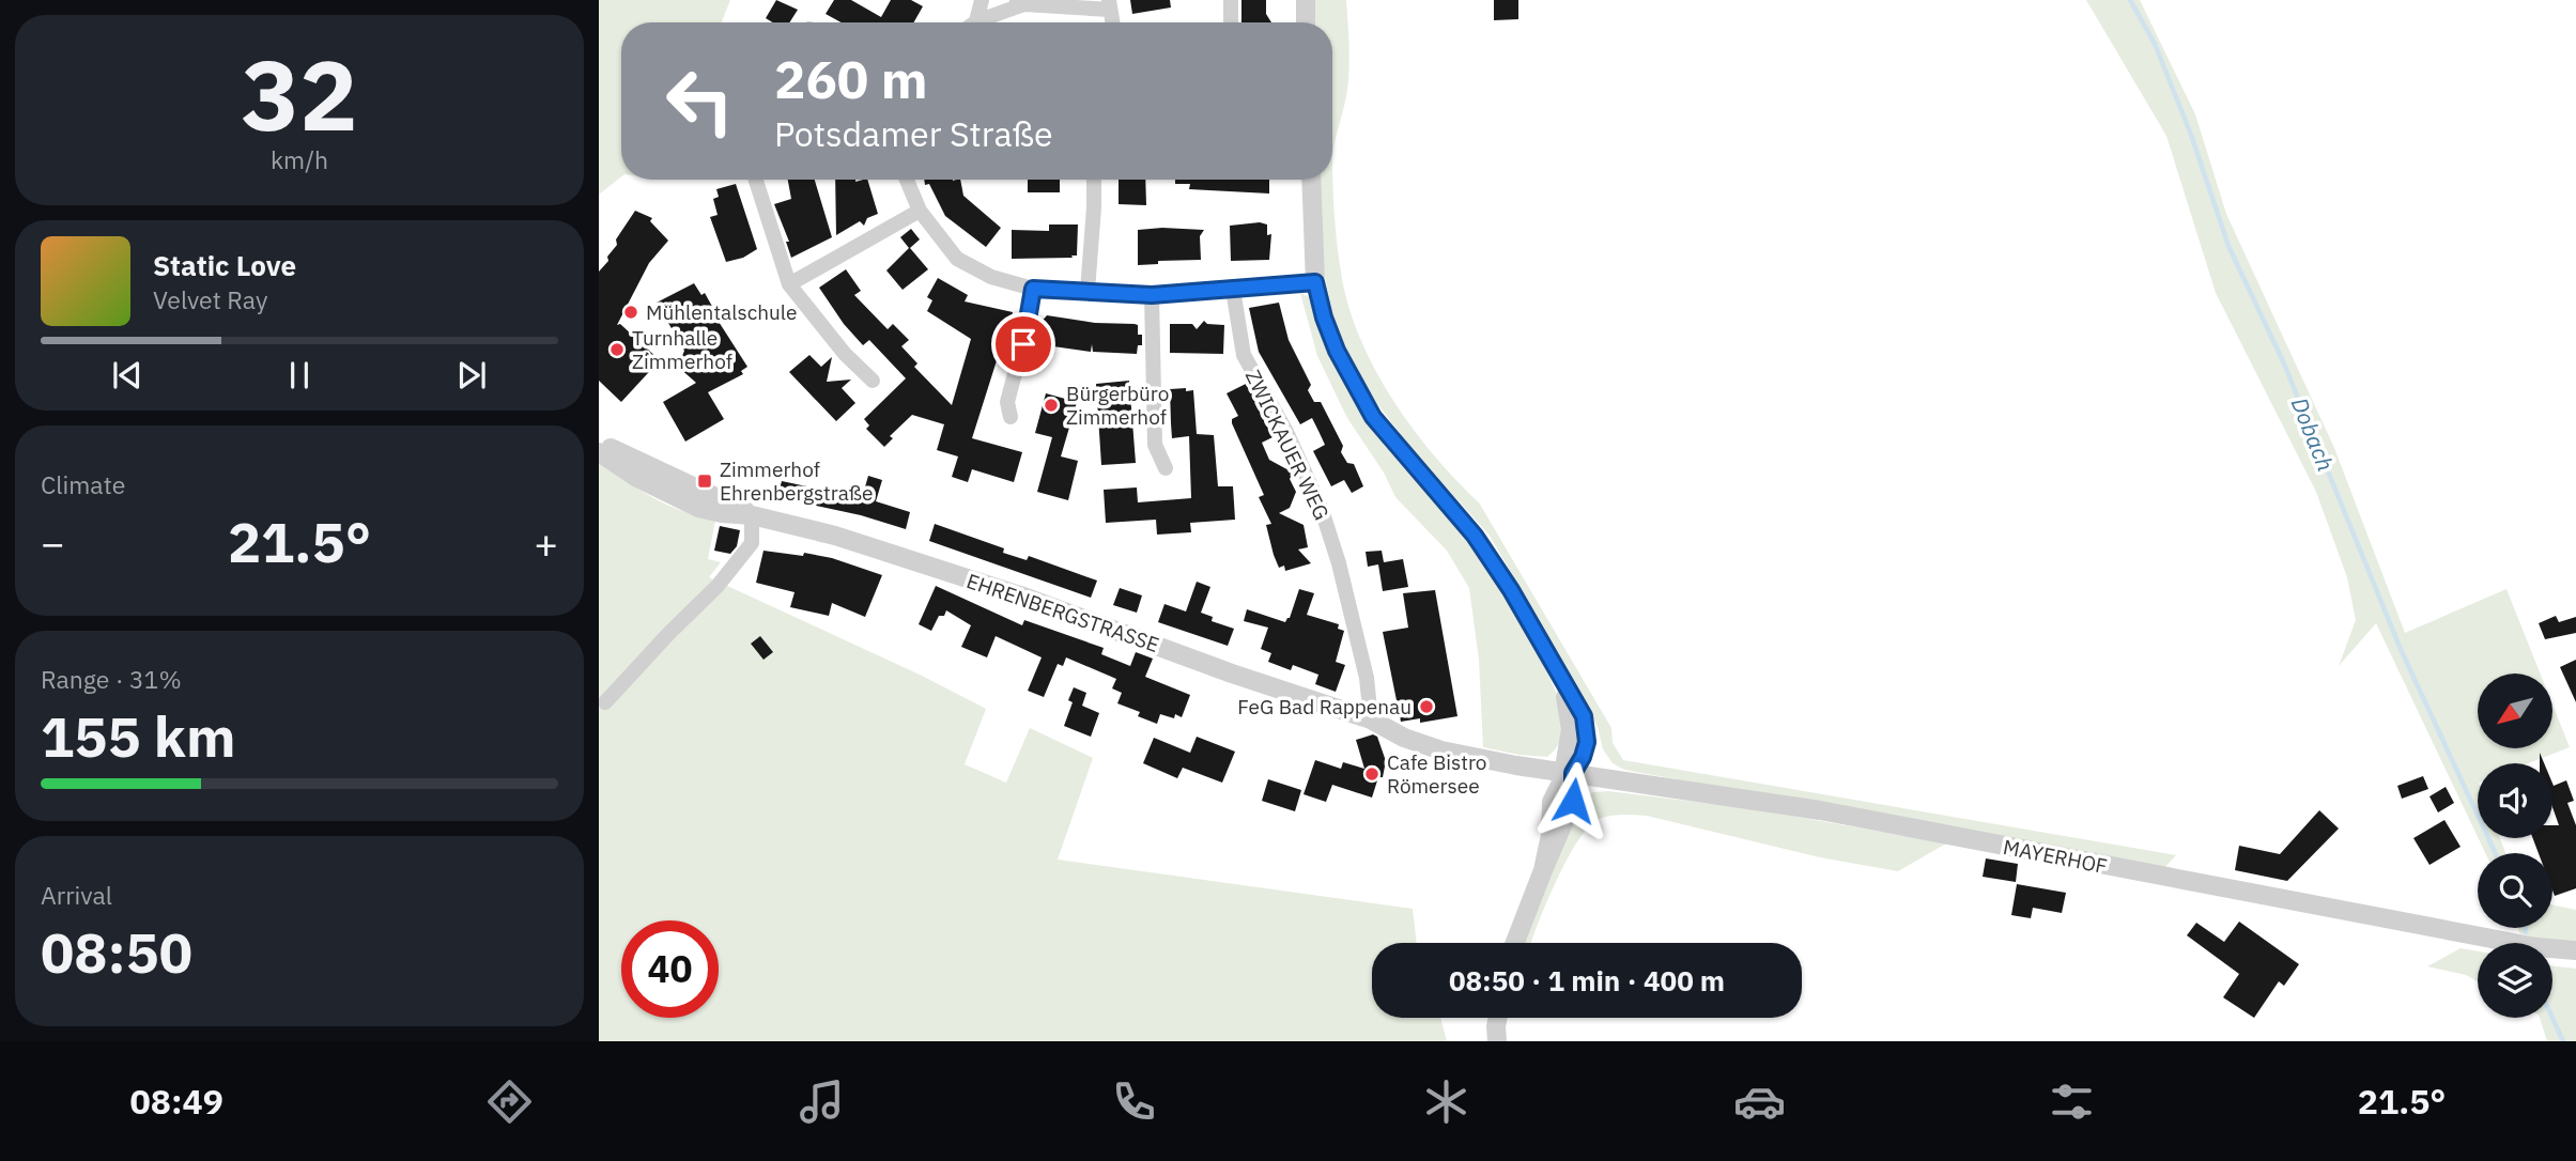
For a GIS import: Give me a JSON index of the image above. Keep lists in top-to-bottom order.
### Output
{
  "streets": {
    "street": ["ZWICKAUER WEG", "EHRENBERGSTRASSE", "MAYERHOF"]
  },
  "crossings": [
    ["ZWICKAUER WEG", "EHRENBERGSTRASSE"],
    ["EHRENBERGSTRASSE", "MAYERHOF"]
  ],
  "water": ["Dobach"],
  "places": {
    "other": [
      "Mühlentalschule",
      "Turnhalle Zimmerhof",
      "Bürgerbüro Zimmerhof",
      "FeG Bad Rappenau",
      "Cafe Bistro Römersee"
    ],
    "transit": ["Zimmerhof Ehrenbergstraße"]
  },
  "north": "bottom left",
  "page": {
    "tile": [
      ["32", "km/h"],
      "Climate",
      ["Range · 31%", "155 km"],
      ["Arrival", "08:50"]
    ],
    "turn": ["260 m", "Potsdamer Straße"],
    "song": ["Static Love", "Velvet Ray"],
    "heat": ["−", "21.5°", "+"],
    "limit": "40",
    "trip": "08:50 · 1 min · 400 m",
    "tabs": ["08:49", "21.5°"]
  }
}
